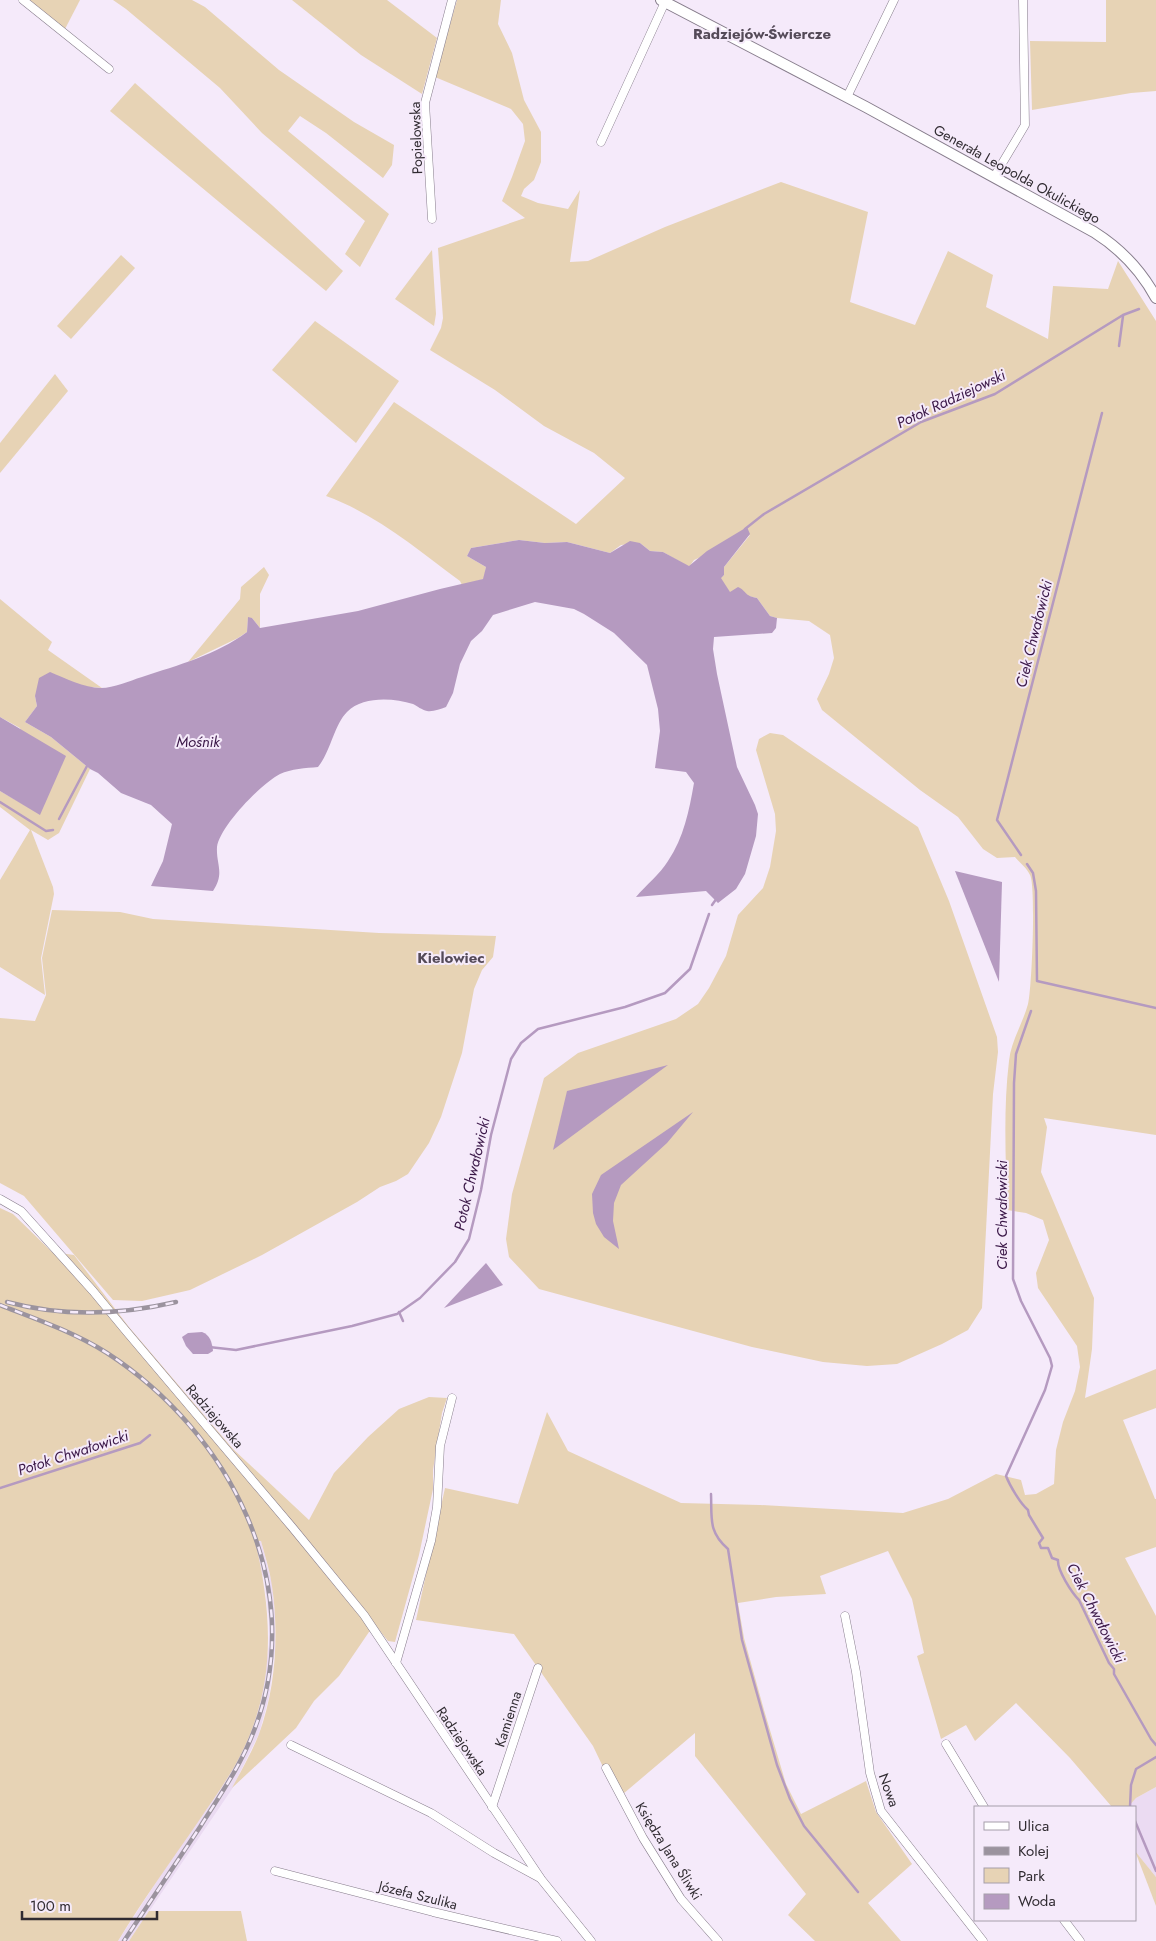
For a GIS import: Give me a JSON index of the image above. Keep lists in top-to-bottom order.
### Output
{
  "streets": {
    "street": [
      "Popielowska",
      "Generała Leopolda Okulickiego",
      "Radziejowska",
      "Kamienna",
      "Nowa",
      "Księdza Jana Śliwki",
      "Józefa Szulika"
    ]
  },
  "crossings": [
    ["Radziejowska", "Kamienna"]
  ],
  "districts": ["Radziejów-Świercze", "Kielowiec"],
  "water": [
    "Potok Radziejowski",
    "Ciek Chwałowicki",
    "Mośnik",
    "Potok Chwałowicki"
  ],
  "legend": [
    "Ulica",
    "Kolej",
    "Park",
    "Woda"
  ],
  "scale_bar": "100 m"
}
